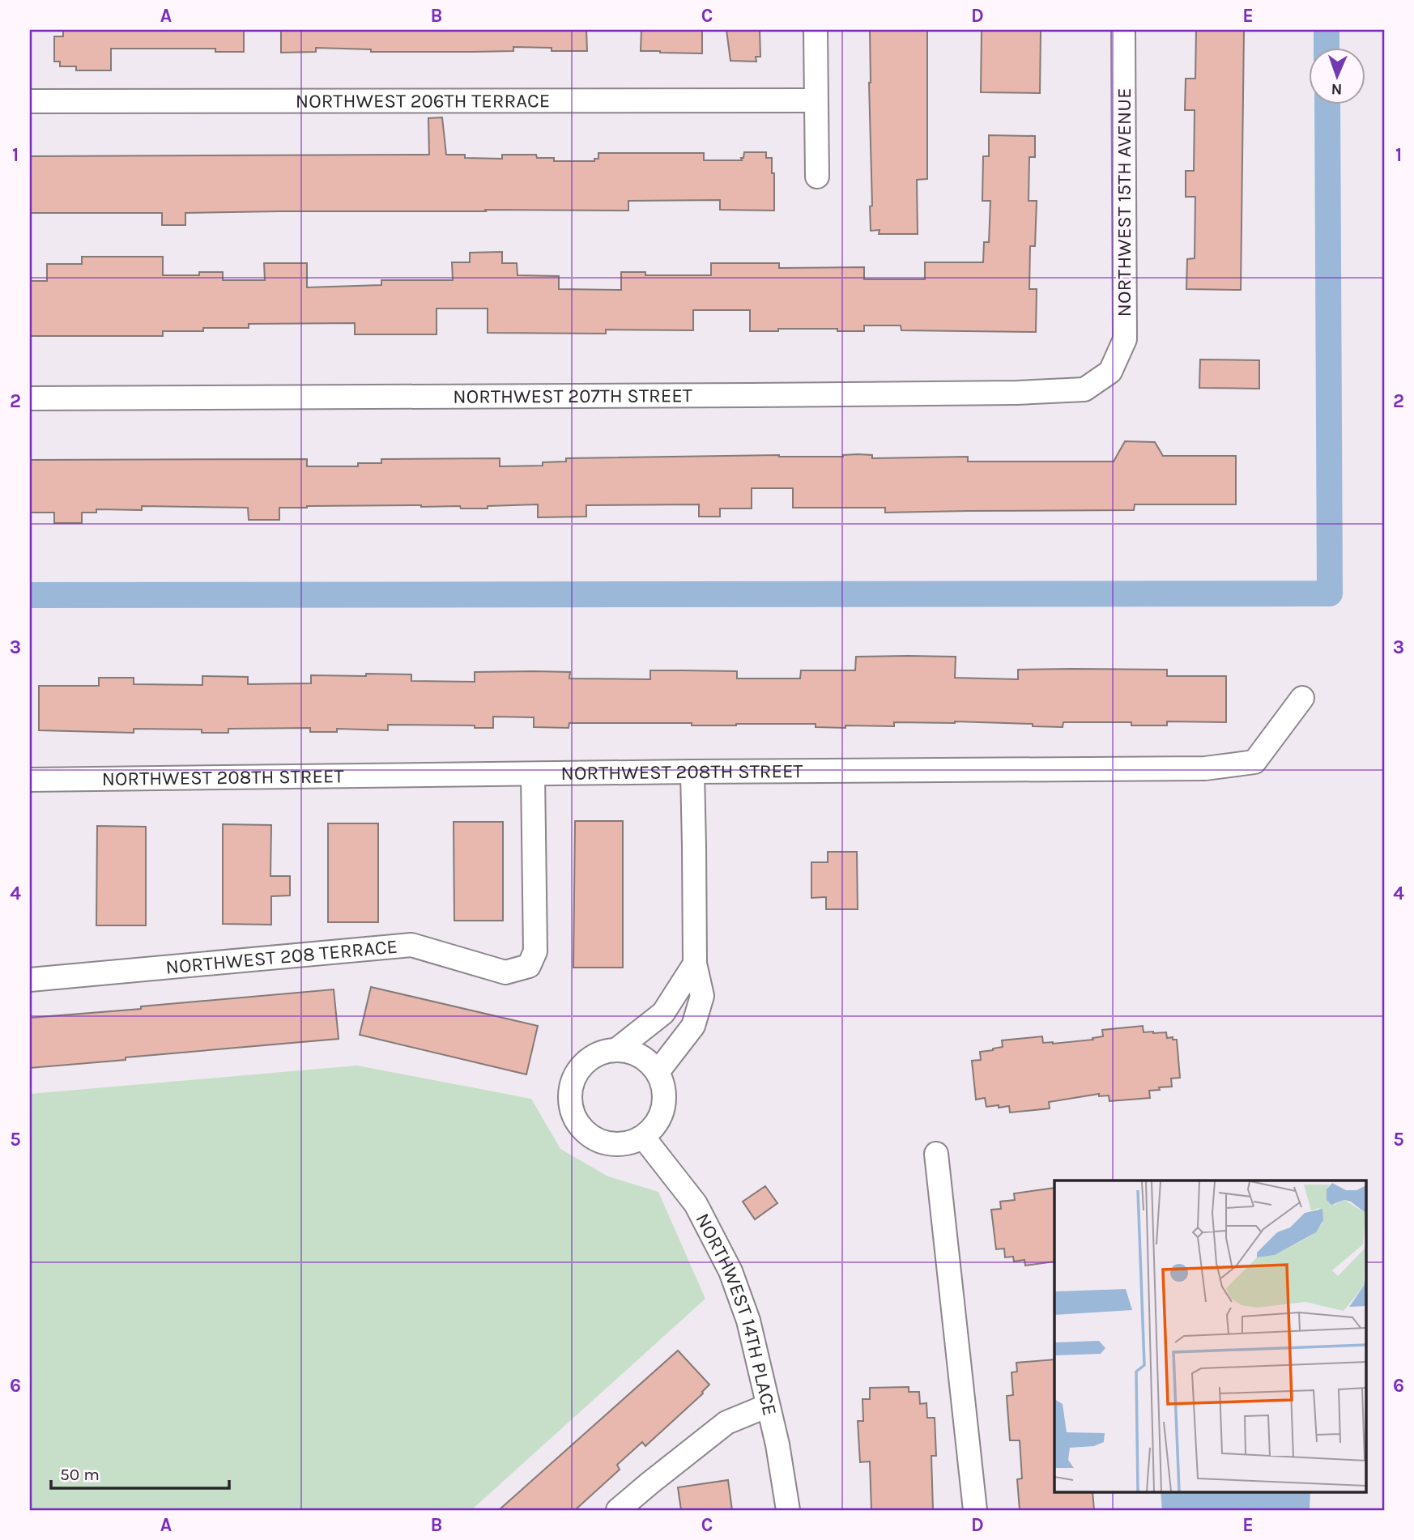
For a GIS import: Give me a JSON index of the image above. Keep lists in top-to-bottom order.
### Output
{
  "streets": {
    "street": [
      "NORTHWEST 206TH TERRACE",
      "NORTHWEST 15TH AVENUE",
      "NORTHWEST 207TH STREET",
      "NORTHWEST 208TH STREET",
      "NORTHWEST 208 TERRACE",
      "NORTHWEST 14TH PLACE"
    ]
  },
  "crossings": [
    ["NORTHWEST 15TH AVENUE", "NORTHWEST 207TH STREET"],
    ["NORTHWEST 208TH STREET", "NORTHWEST 208 TERRACE"]
  ],
  "scale_bar": "50 m",
  "north": "bottom",
  "grid": {
    "columns": [
      "A",
      "B",
      "C",
      "D",
      "E"
    ],
    "rows": [
      "1",
      "2",
      "3",
      "4",
      "5",
      "6"
    ]
  }
}
